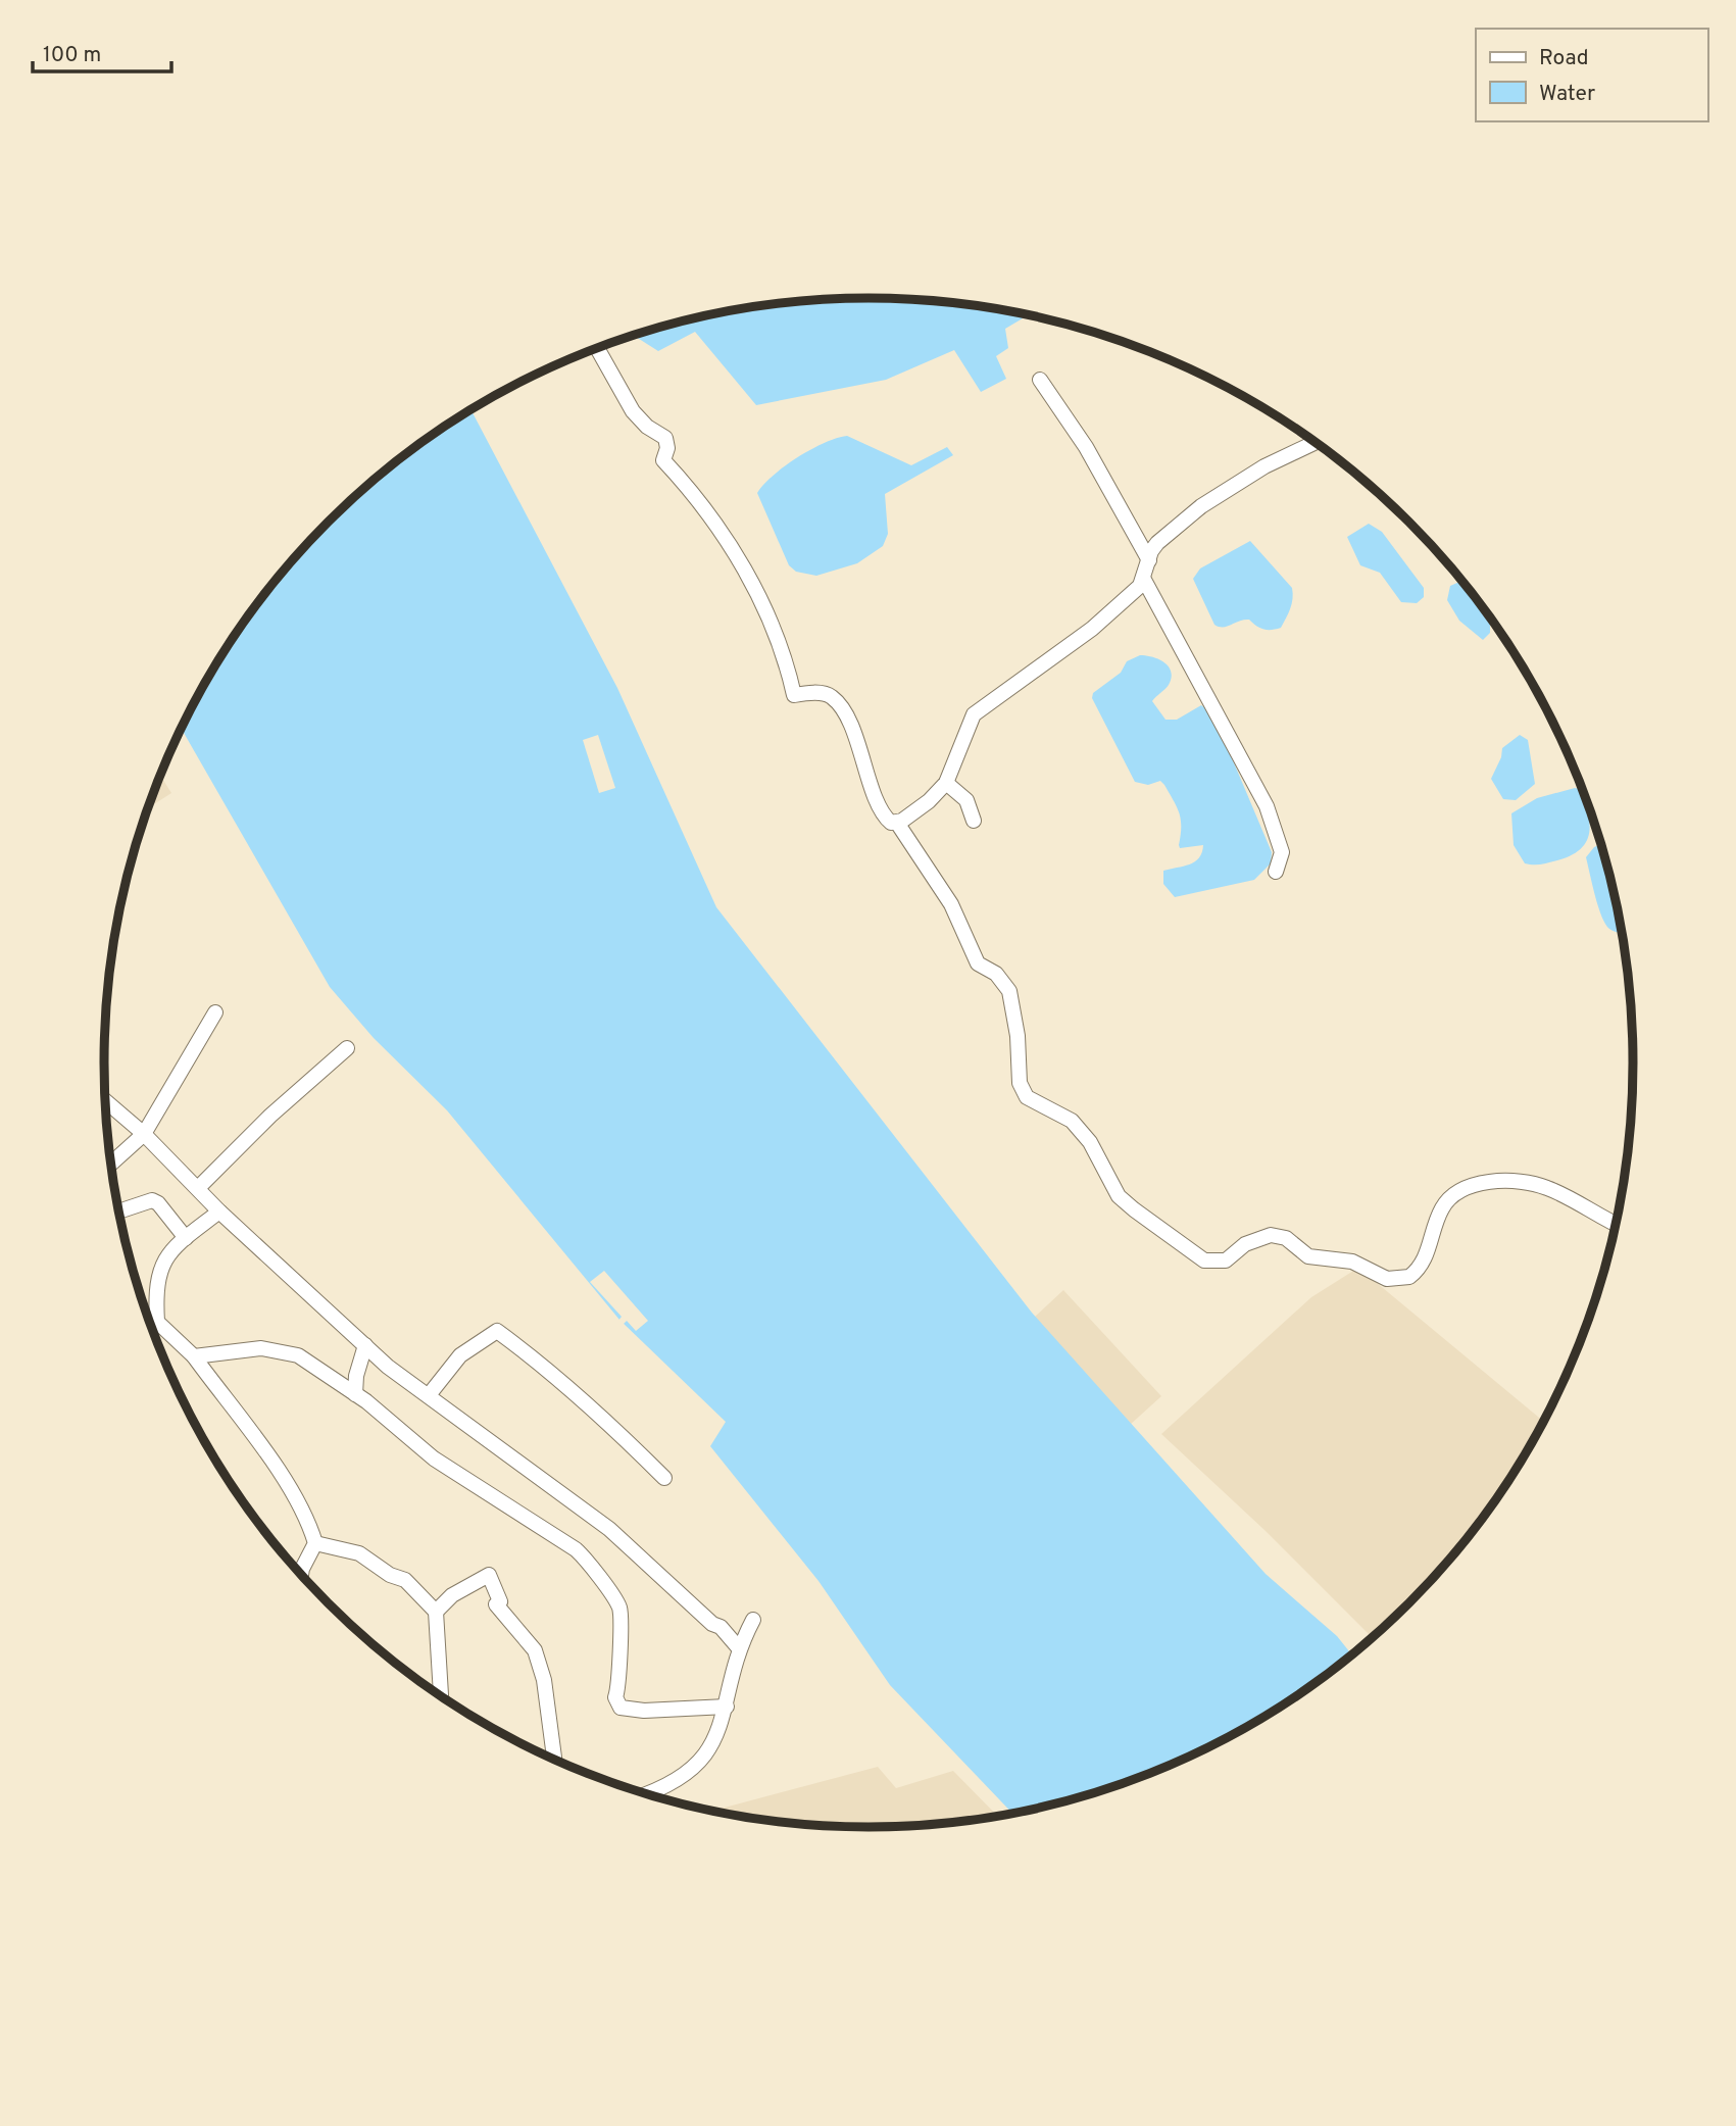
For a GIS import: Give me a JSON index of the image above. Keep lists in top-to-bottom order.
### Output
{
  "legend": ["Road", "Water"],
  "scale_bar": "100 m"
}
